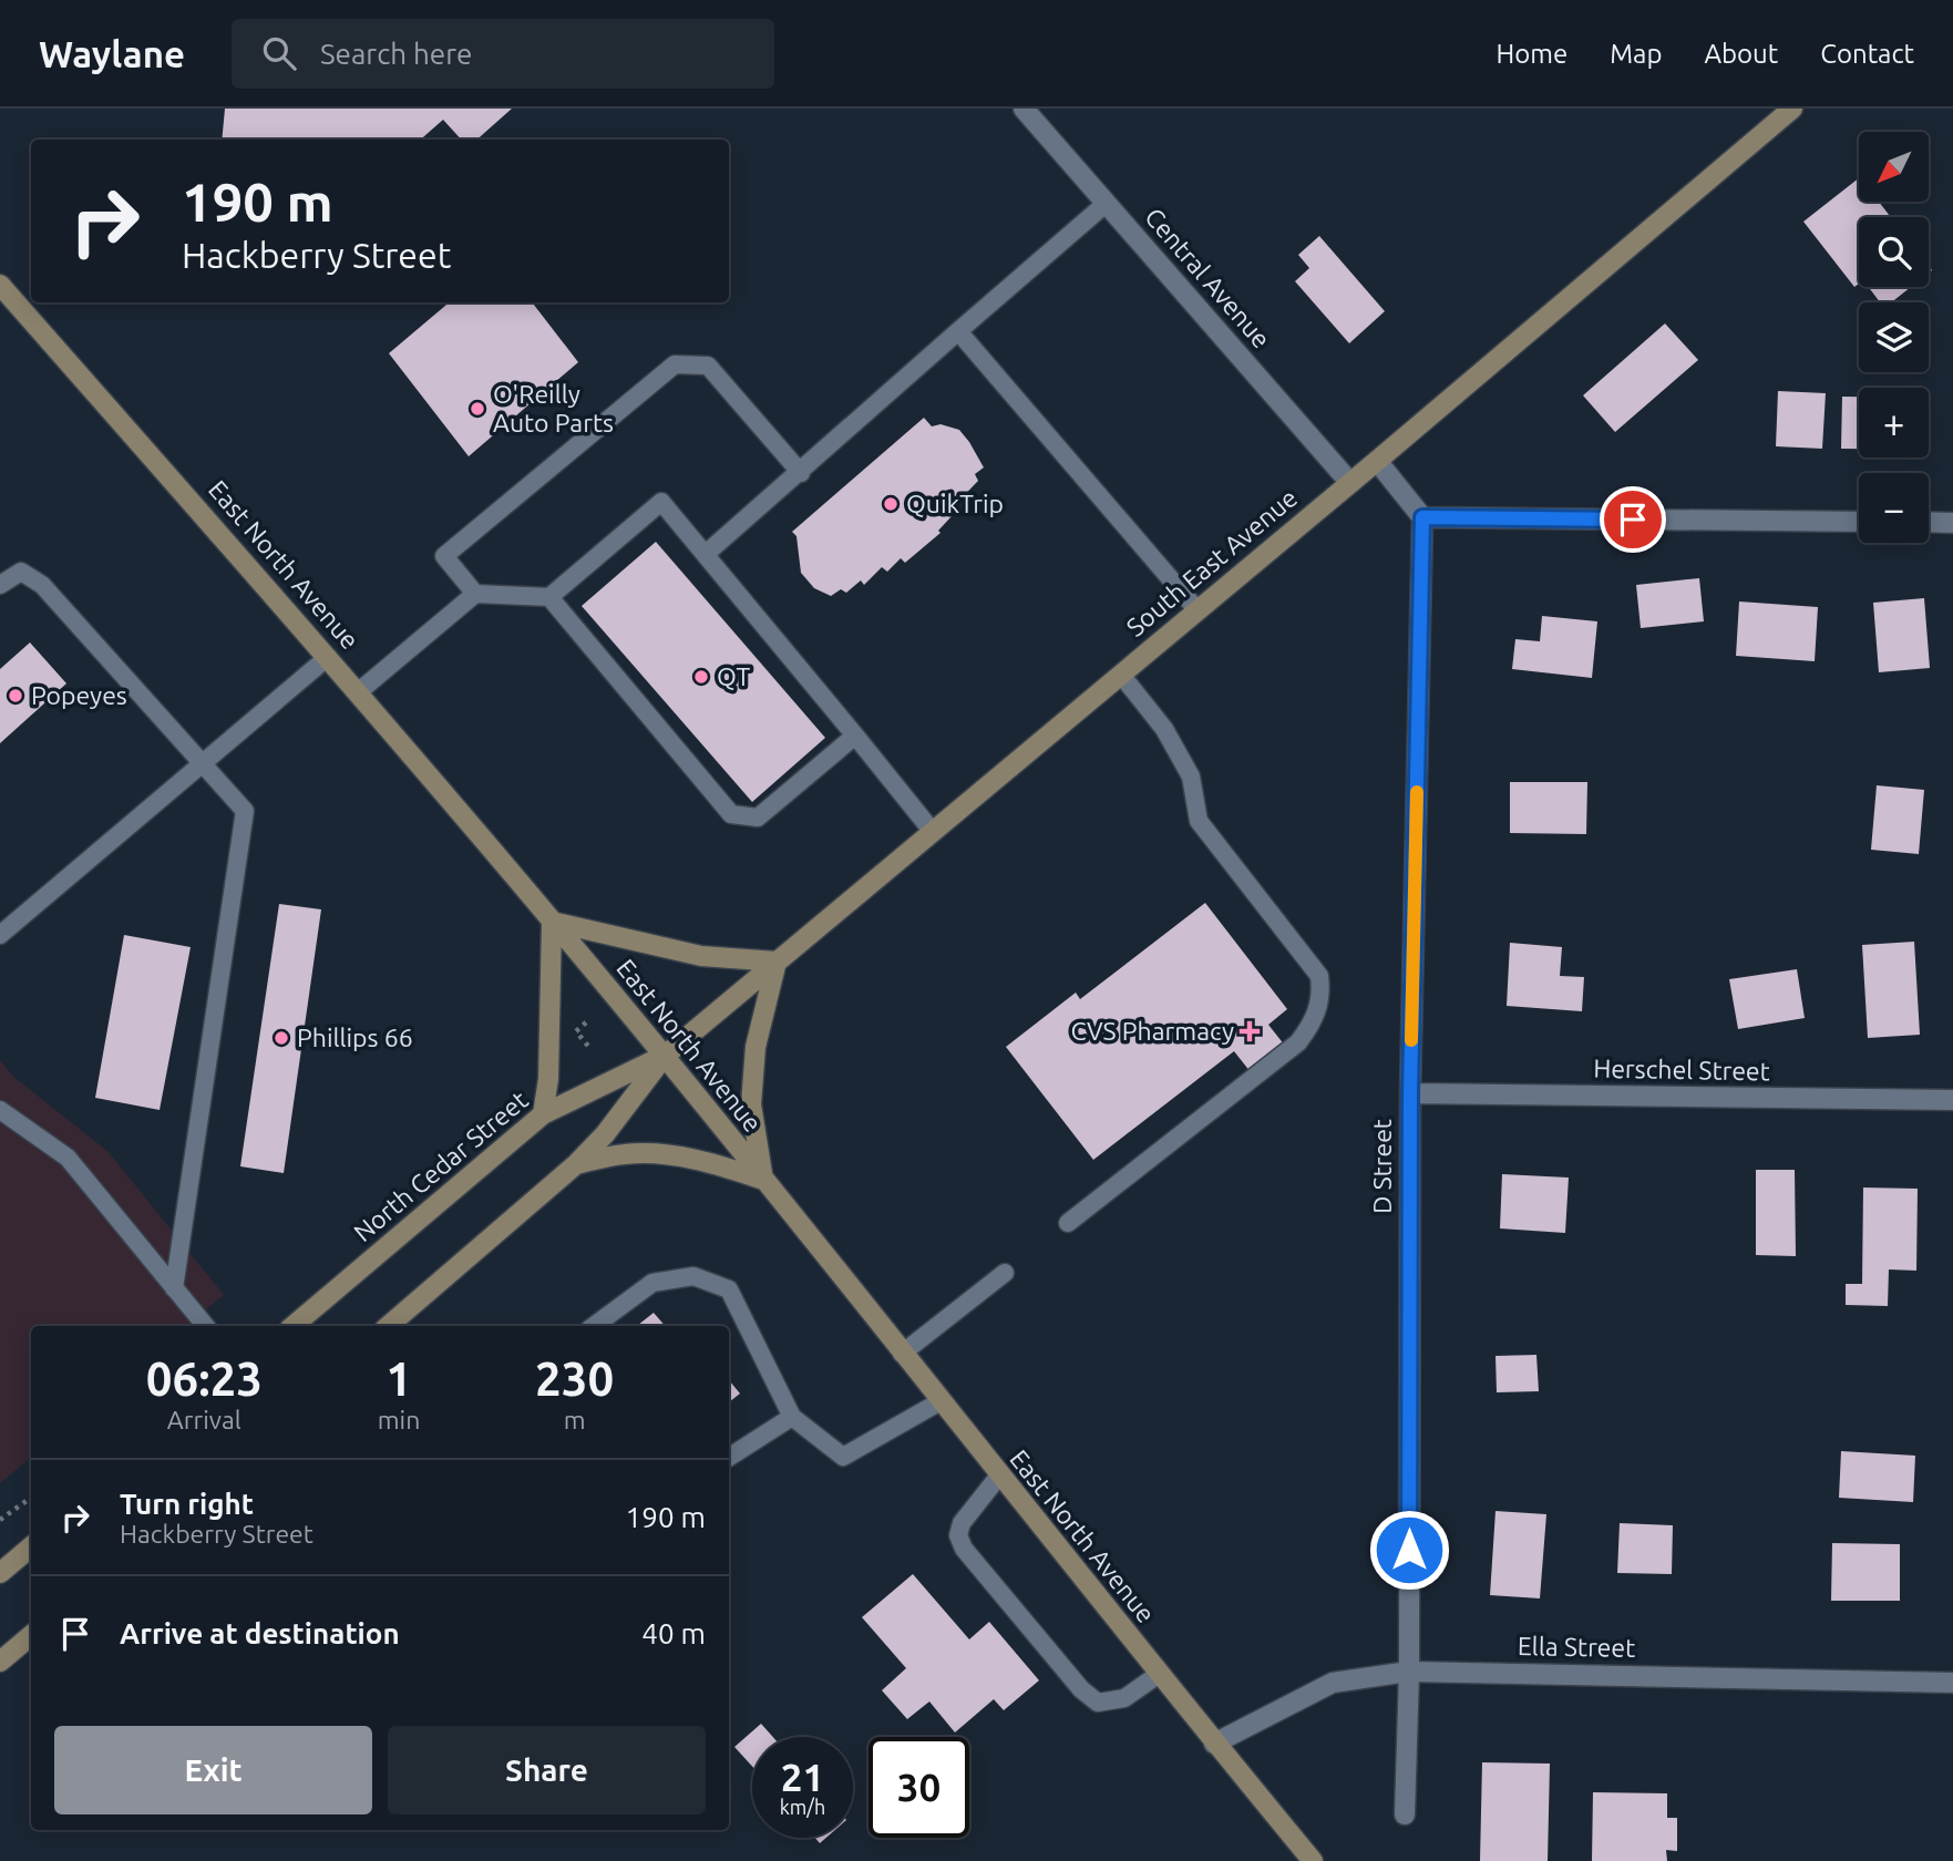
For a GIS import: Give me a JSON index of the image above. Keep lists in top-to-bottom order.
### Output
{
  "streets": {
    "main road": ["South East Avenue", "East North Avenue", "North Cedar Street"],
    "street": [
      "Central Avenue",
      "Herschel Street",
      "D Street",
      "Ella Street"
    ]
  },
  "crossings": [
    ["Central Avenue", "South East Avenue"],
    ["South East Avenue", "East North Avenue"],
    ["South East Avenue", "North Cedar Street"],
    ["East North Avenue", "North Cedar Street"],
    ["East North Avenue", "Ella Street"],
    ["Herschel Street", "D Street"],
    ["D Street", "Ella Street"]
  ],
  "places": {
    "other": [
      "O'Reilly Auto Parts",
      "QuikTrip",
      "QT",
      "Popeyes",
      "Phillips 66"
    ],
    "health": ["CVS Pharmacy"]
  },
  "north": "bottom left",
  "page": {
    "header": "Waylane",
    "search": "Search here",
    "nav": [
      "Home",
      "Map",
      "About",
      "Contact"
    ],
    "map_buttons": ["+", "−"],
    "turn": ["190 m", "Hackberry Street"],
    "eta": [
      "06:23",
      "Arrival",
      "1",
      "min",
      "230",
      "m"
    ],
    "list": [
      {
        "name": "Turn right",
        "note": "Hackberry Street",
        "value": "190 m"
      },
      {
        "name": "Arrive at destination",
        "value": "40 m"
      }
    ],
    "buttons": ["Exit", "Share"],
    "speed": "21 km/h",
    "limit": "30"
  }
}
